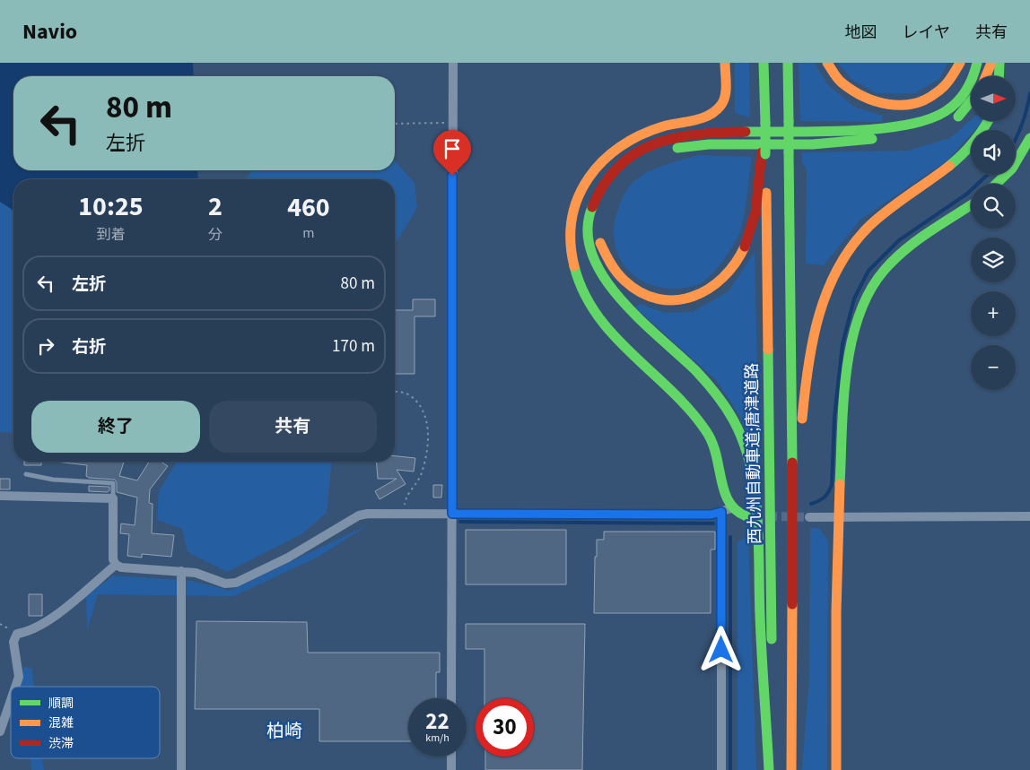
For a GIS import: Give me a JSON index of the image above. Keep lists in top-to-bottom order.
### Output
{
  "streets": {
    "main road": ["西九州自動車道;唐津道路"]
  },
  "districts": ["柏崎"],
  "legend": ["順調", "混雑", "渋滞"],
  "north": "right",
  "page": {
    "header": "Navio",
    "nav": ["地図", "レイヤ", "共有"],
    "map_buttons": ["+", "−"],
    "turn": ["80 m", "左折"],
    "eta": [
      "10:25",
      "到着",
      "2",
      "分",
      "460",
      "m"
    ],
    "list": [
      {
        "name": "左折",
        "value": "80 m"
      },
      {
        "name": "右折",
        "value": "170 m"
      }
    ],
    "buttons": ["終了", "共有"],
    "speed": "22 km/h",
    "limit": "30"
  }
}
